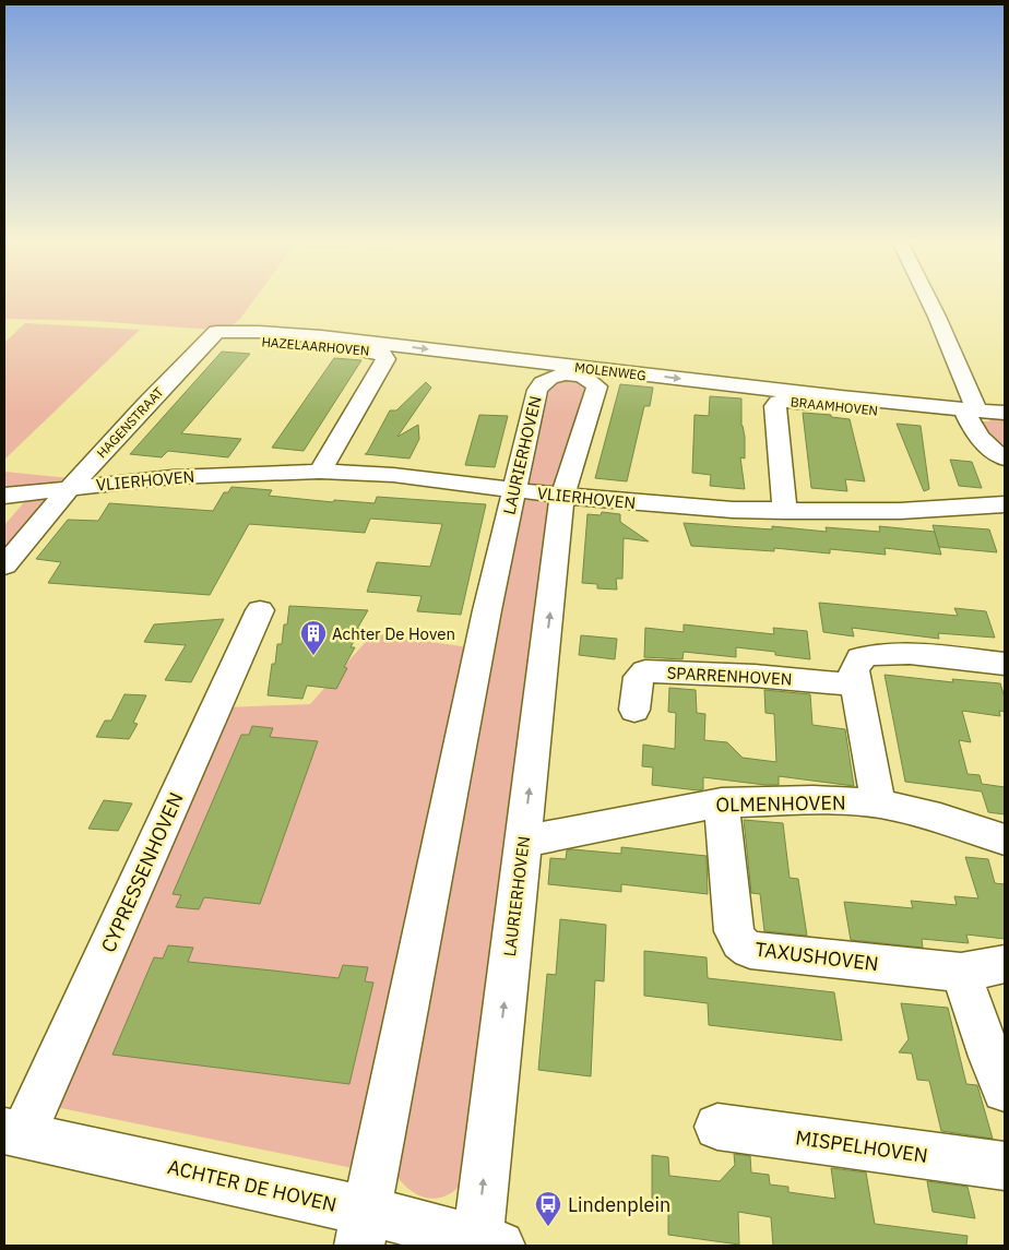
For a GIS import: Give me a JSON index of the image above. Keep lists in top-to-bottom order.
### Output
{
  "streets": {
    "street": [
      "HAZELAARHOVEN",
      "MOLENWEG",
      "BRAAMHOVEN",
      "HAGENSTRAAT",
      "LAURIERHOVEN",
      "VLIERHOVEN",
      "SPARRENHOVEN",
      "OLMENHOVEN",
      "CYPRESSENHOVEN",
      "TAXUSHOVEN",
      "MISPELHOVEN",
      "ACHTER DE HOVEN"
    ]
  },
  "crossings": [
    ["HAZELAARHOVEN", "MOLENWEG"],
    ["HAZELAARHOVEN", "HAGENSTRAAT"],
    ["HAZELAARHOVEN", "VLIERHOVEN"],
    ["MOLENWEG", "BRAAMHOVEN"],
    ["MOLENWEG", "HAGENSTRAAT"],
    ["BRAAMHOVEN", "VLIERHOVEN"],
    ["HAGENSTRAAT", "VLIERHOVEN"],
    ["LAURIERHOVEN", "VLIERHOVEN"],
    ["LAURIERHOVEN", "OLMENHOVEN"],
    ["LAURIERHOVEN", "ACHTER DE HOVEN"],
    ["OLMENHOVEN", "TAXUSHOVEN"],
    ["CYPRESSENHOVEN", "ACHTER DE HOVEN"]
  ],
  "one_way": ["MOLENWEG"],
  "places": {
    "building": ["Achter De Hoven"],
    "bus stop": ["Lindenplein"]
  }
}
